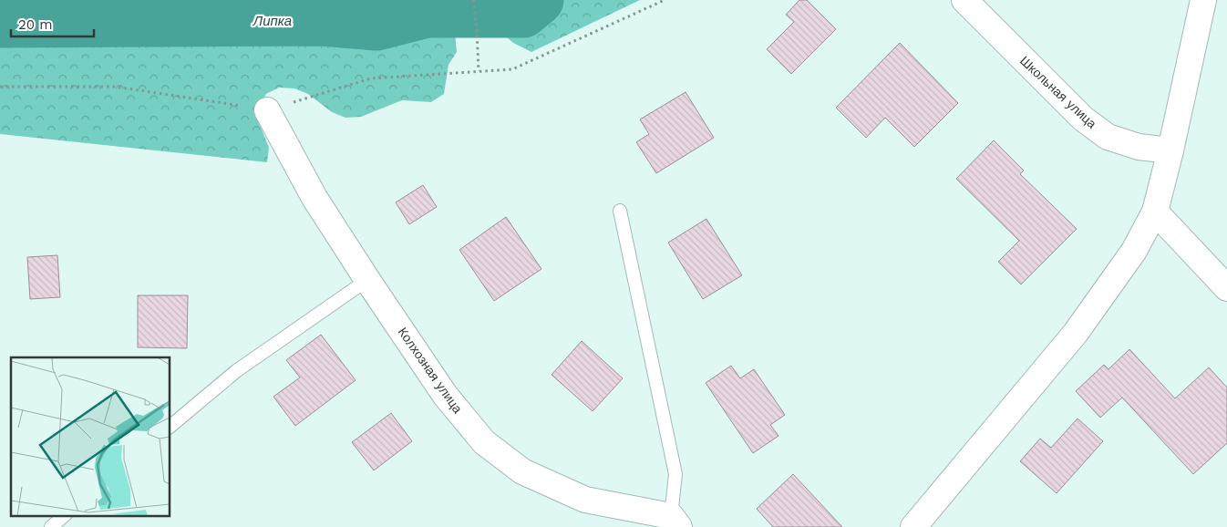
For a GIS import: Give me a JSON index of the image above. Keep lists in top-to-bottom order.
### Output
{
  "streets": {
    "street": ["Школьная улица", "Колхозная улица"]
  },
  "water": ["Липка"],
  "scale_bar": "20 m"
}
